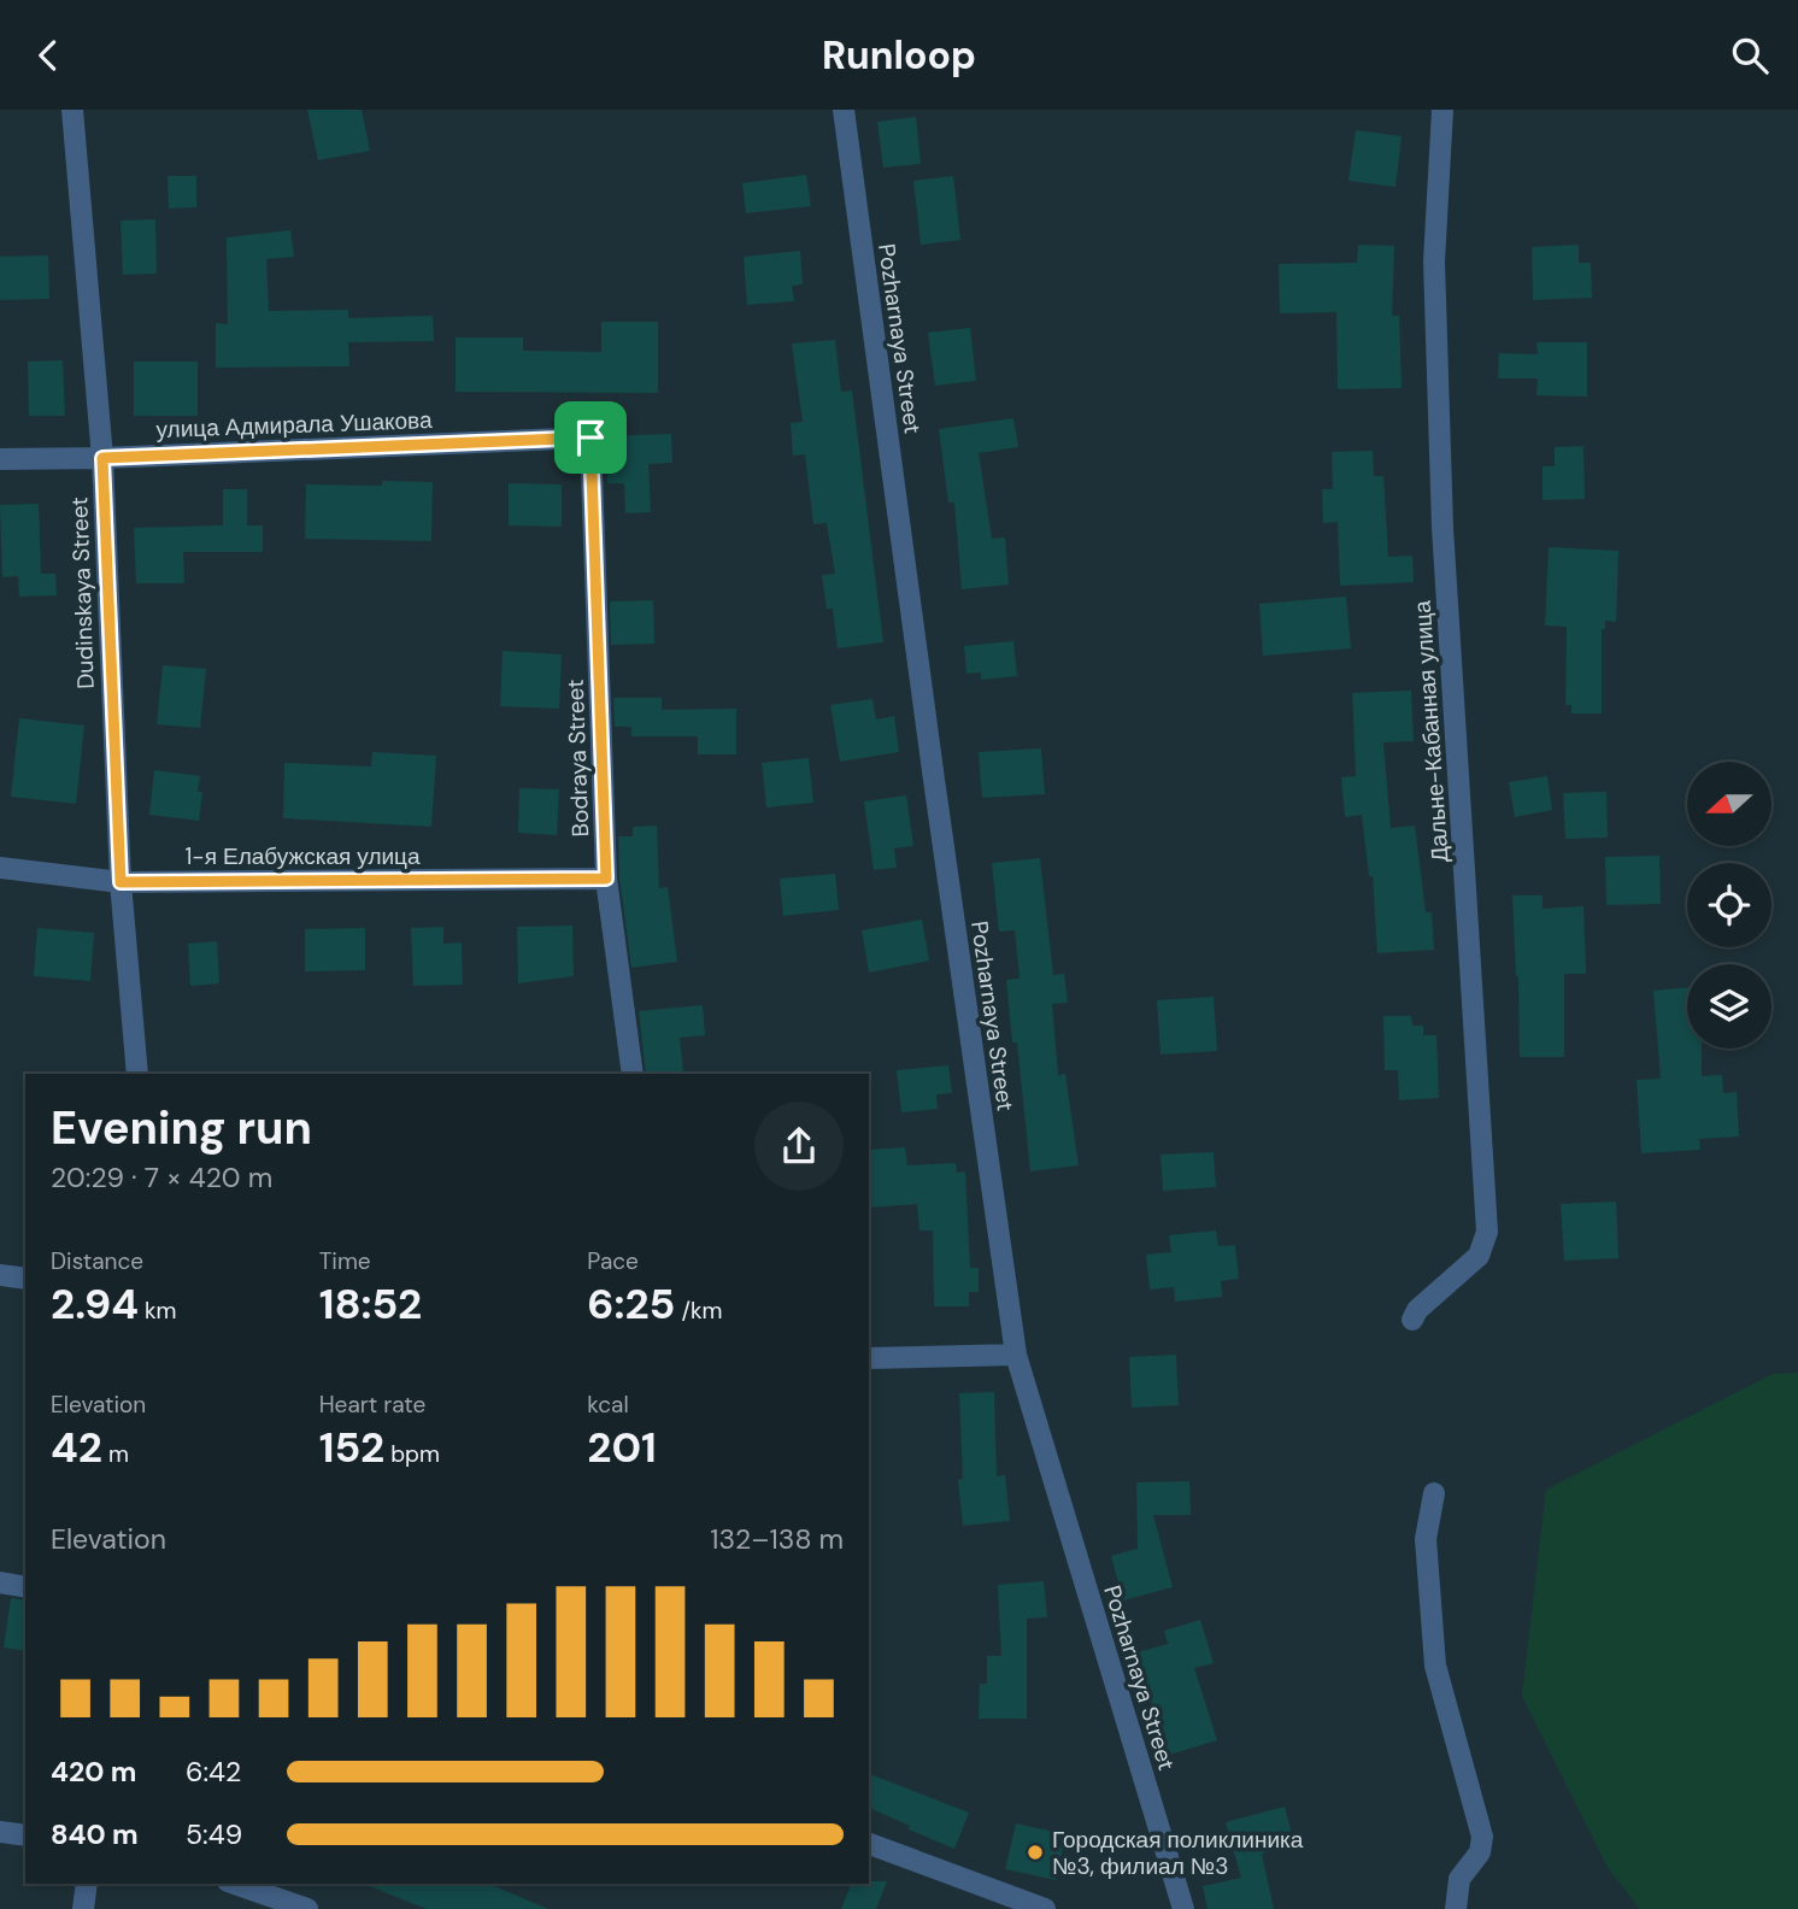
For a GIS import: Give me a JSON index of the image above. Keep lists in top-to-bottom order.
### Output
{
  "streets": {
    "street": [
      "Pozharnaya Street",
      "улица Адмирала Ушакова",
      "Dudinskaya Street",
      "Дальне-Кабанная улица",
      "Bodraya Street",
      "1-я Елабужская улица"
    ]
  },
  "crossings": [
    ["улица Адмирала Ушакова", "Dudinskaya Street"],
    ["улица Адмирала Ушакова", "Bodraya Street"],
    ["Dudinskaya Street", "1-я Елабужская улица"],
    ["Bodraya Street", "1-я Елабужская улица"]
  ],
  "places": ["Городская поликлиника №3, филиал №3"],
  "north": "left",
  "page": {
    "header": "Runloop",
    "heading": ["Evening run", "20:29 · 7 × 420 m"],
    "stats": [
      ["Distance", "2.94 km"],
      ["Time", "18:52"],
      ["Pace", "6:25 /km"],
      ["Elevation", "42 m"],
      ["Heart rate", "152 bpm"],
      ["kcal", "201"]
    ],
    "chart": ["Elevation", "132–138 m"],
    "list": [
      {
        "name": "420 m",
        "note": "6:42"
      },
      {
        "name": "840 m",
        "note": "5:49"
      }
    ]
  }
}
